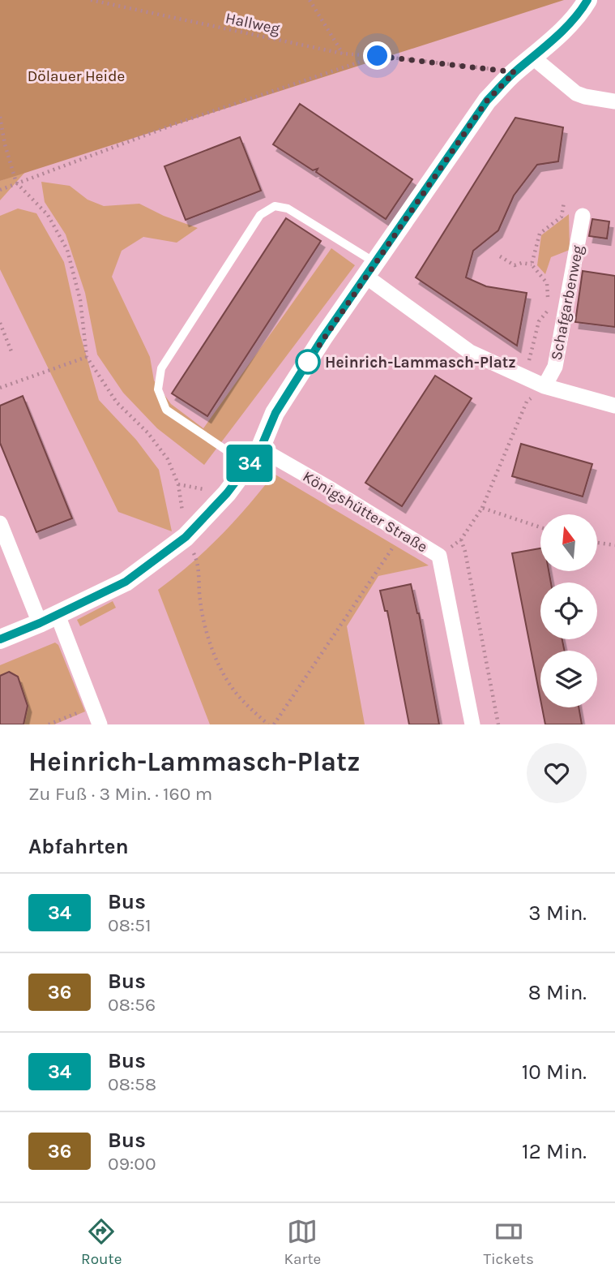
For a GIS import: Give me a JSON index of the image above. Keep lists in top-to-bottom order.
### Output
{
  "streets": {
    "street": ["Schafgarbenweg", "Königshütter Straße"],
    "path": ["Hallweg"]
  },
  "parks": ["Dölauer Heide"],
  "places": ["Heinrich-Lammasch-Platz"],
  "lines": ["bus line 34"],
  "north": "top",
  "page": {
    "on_map": "34",
    "heading": [
      ["Heinrich-Lammasch-Platz", "Zu Fuß · 3 Min. · 160 m"],
      "Abfahrten"
    ],
    "list": [
      {
        "mark": "34",
        "name": "Bus",
        "note": "08:51",
        "value": "3 Min."
      },
      {
        "mark": "36",
        "name": "Bus",
        "note": "08:56",
        "value": "8 Min."
      },
      {
        "mark": "34",
        "name": "Bus",
        "note": "08:58",
        "value": "10 Min."
      },
      {
        "mark": "36",
        "name": "Bus",
        "note": "09:00",
        "value": "12 Min."
      }
    ],
    "tabs": ["Route", "Karte", "Tickets"]
  }
}
